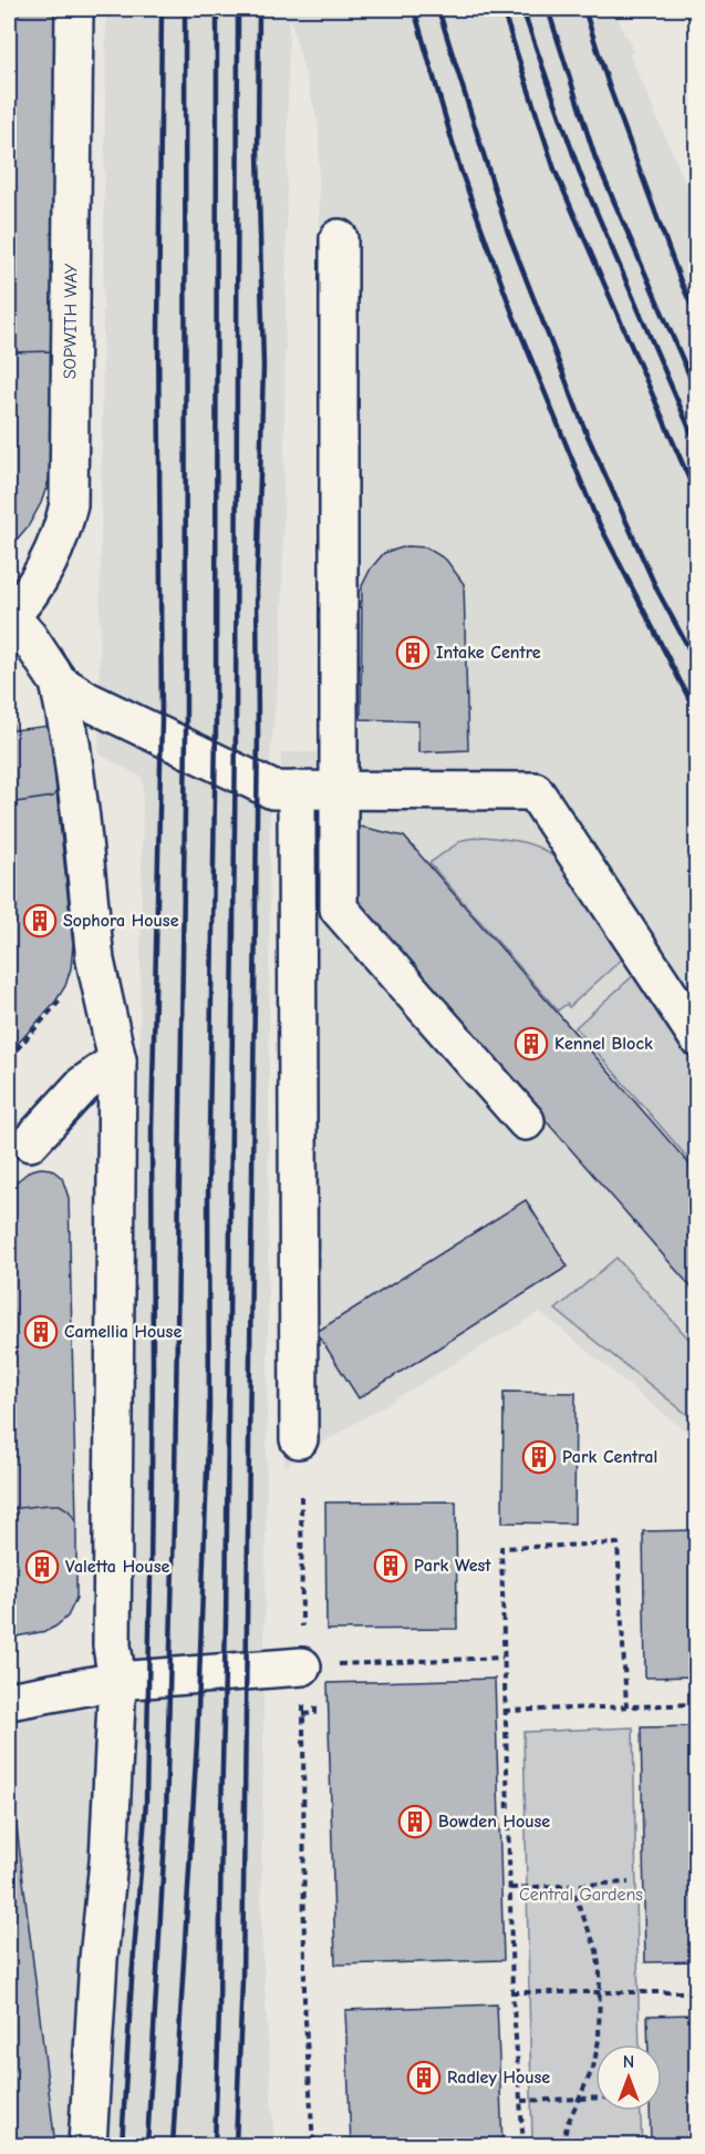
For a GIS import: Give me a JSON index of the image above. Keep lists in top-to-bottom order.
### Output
{
  "streets": {
    "street": ["SOPWITH WAY"]
  },
  "parks": ["Central Gardens"],
  "places": {
    "building": [
      "Intake Centre",
      "Sophora House",
      "Kennel Block",
      "Camellia House",
      "Park Central",
      "Park West",
      "Valetta House",
      "Bowden House",
      "Radley House"
    ]
  },
  "north": "top"
}
